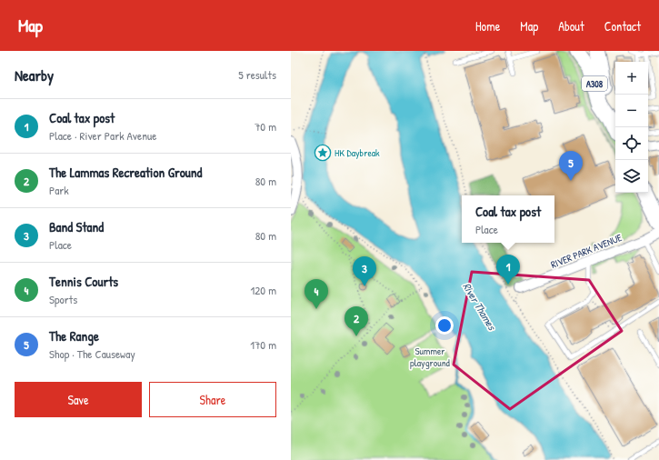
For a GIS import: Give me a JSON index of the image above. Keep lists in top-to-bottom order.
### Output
{
  "streets": {
    "main road": ["A308"],
    "street": ["RIVER PARK AVENUE"]
  },
  "water": ["River Thames"],
  "parks": ["Summer playground"],
  "places": {
    "place": ["HK Daybreak"]
  },
  "page": {
    "header": "Map",
    "nav": [
      "Home",
      "Map",
      "About",
      "Contact"
    ],
    "heading": ["Nearby", "5 results"],
    "map_buttons": ["+", "−"],
    "list": [
      {
        "mark": "1",
        "name": "Coal tax post",
        "note": "Place · River Park Avenue",
        "value": "70 m"
      },
      {
        "mark": "2",
        "name": "The Lammas Recreation Ground",
        "note": "Park",
        "value": "80 m"
      },
      {
        "mark": "3",
        "name": "Band Stand",
        "note": "Place",
        "value": "80 m"
      },
      {
        "mark": "4",
        "name": "Tennis Courts",
        "note": "Sports",
        "value": "120 m"
      },
      {
        "mark": "5",
        "name": "The Range",
        "note": "Shop · The Causeway",
        "value": "170 m"
      }
    ],
    "pins": [
      "5",
      "1",
      "3",
      "4",
      "2"
    ],
    "popup": ["Coal tax post", "Place"],
    "buttons": ["Save", "Share"]
  }
}
